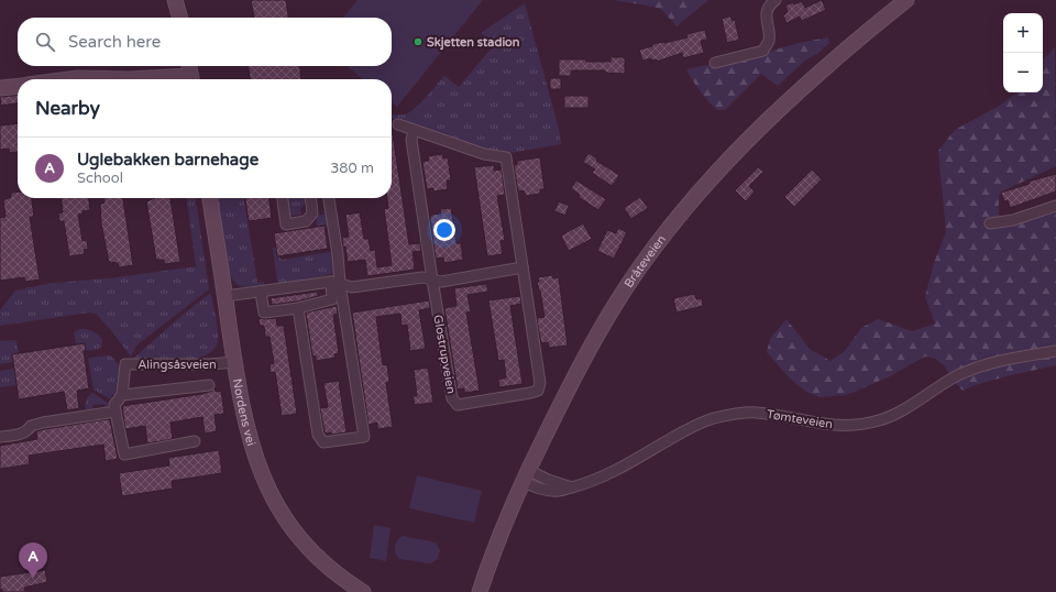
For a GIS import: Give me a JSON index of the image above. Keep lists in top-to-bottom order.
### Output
{
  "streets": {
    "main road": ["Bråteveien", "Nordens vei"],
    "street": ["Glostrupveien", "Alingsåsveien", "Tømteveien"]
  },
  "crossings": [
    ["Bråteveien", "Tømteveien"],
    ["Alingsåsveien", "Nordens vei"]
  ],
  "places": ["Skjetten stadion"],
  "page": {
    "map_buttons": ["+", "−"],
    "search": "Search here",
    "heading": "Nearby",
    "list": [
      {
        "mark": "A",
        "name": "Uglebakken barnehage",
        "note": "School",
        "value": "380 m"
      }
    ],
    "pins": "A"
  }
}
